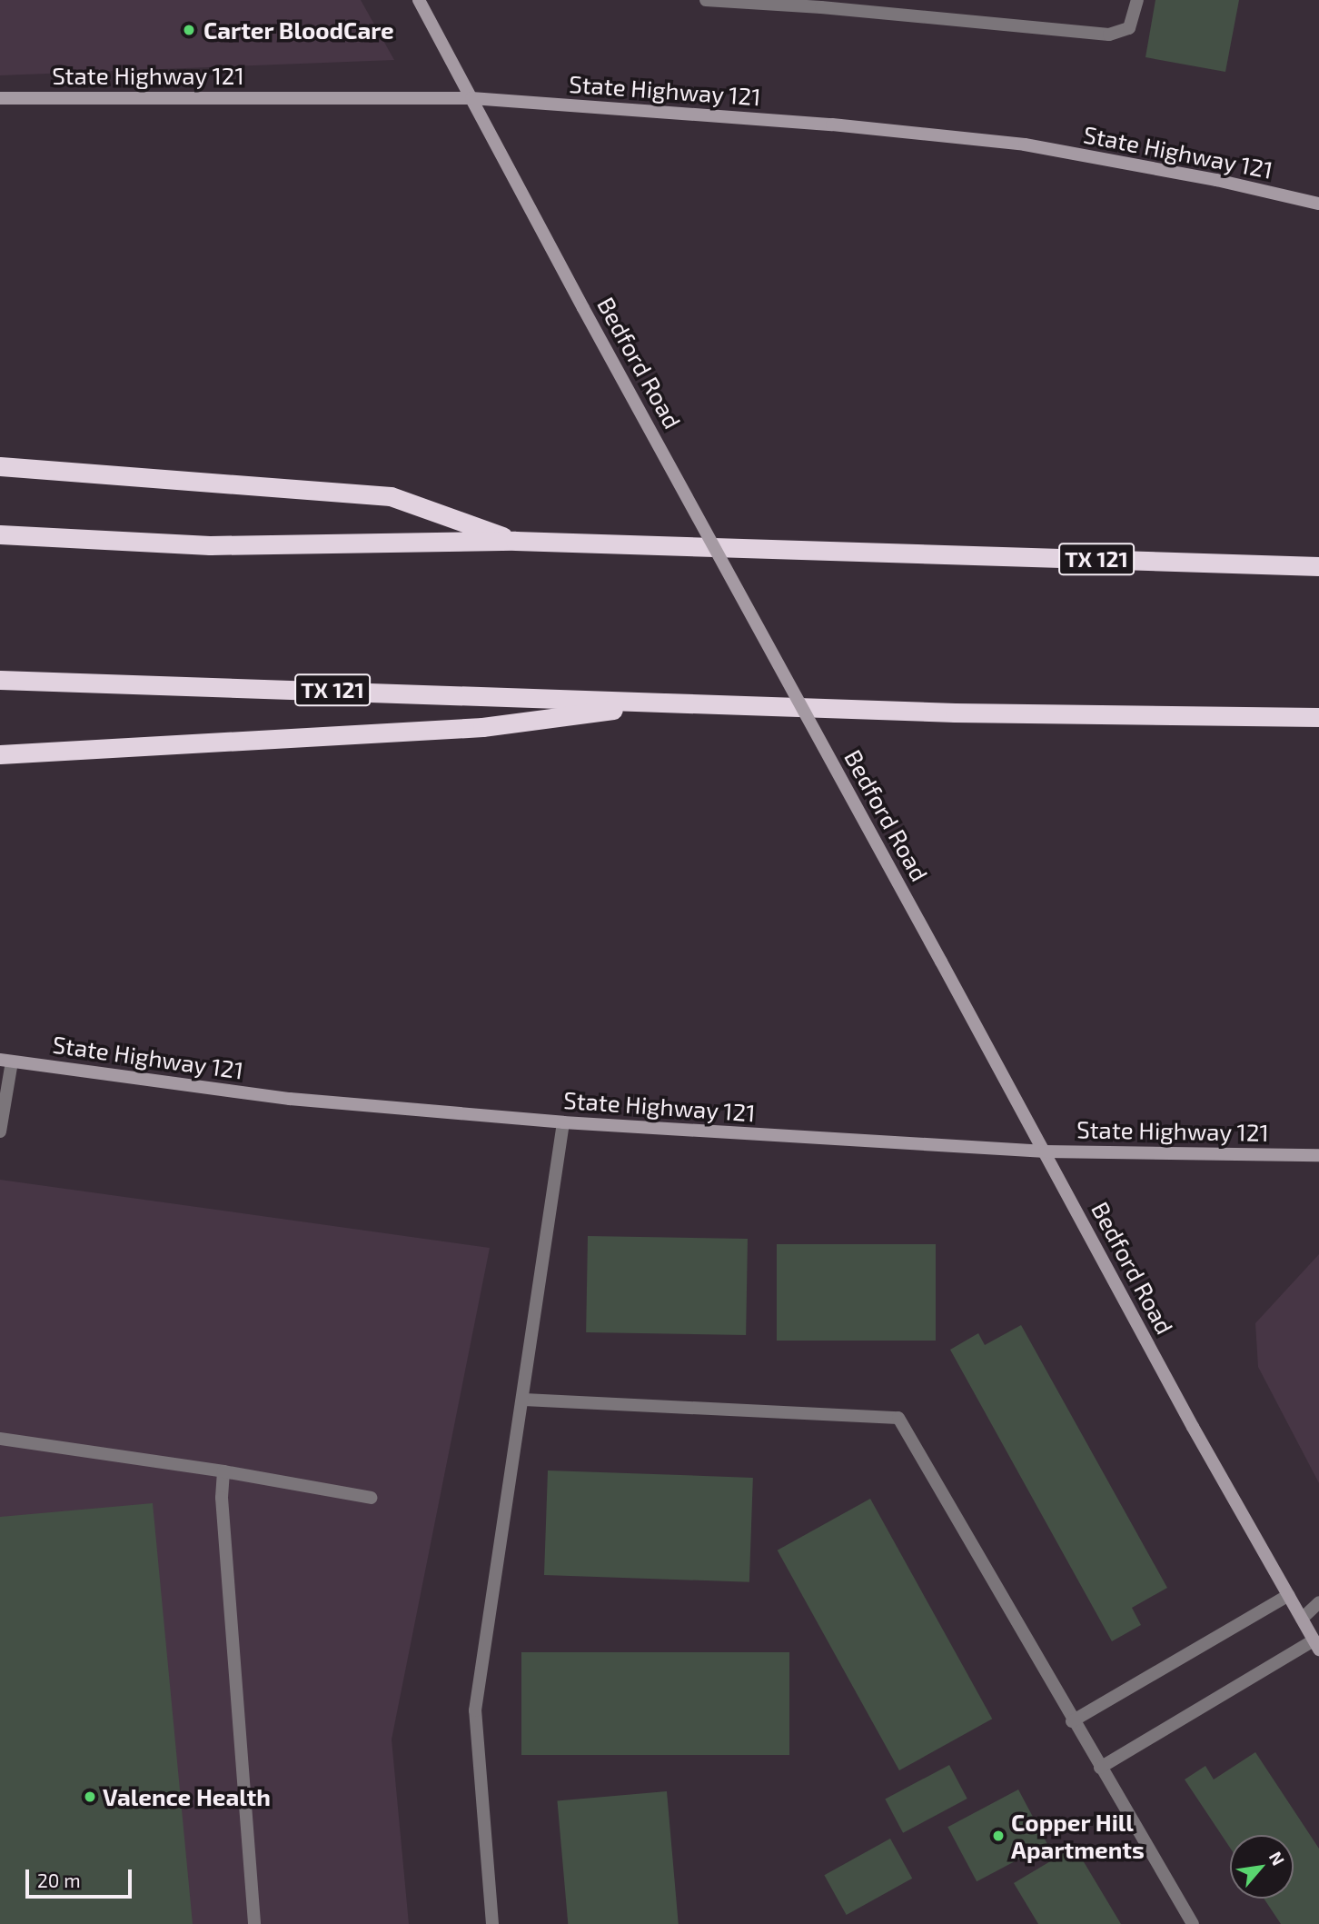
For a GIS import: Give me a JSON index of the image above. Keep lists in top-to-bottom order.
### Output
{
  "streets": {
    "highway": ["TX 121"],
    "main road": ["State Highway 121", "Bedford Road"]
  },
  "crossings": [
    ["State Highway 121", "Bedford Road"]
  ],
  "places": ["Carter BloodCare", "Valence Health", "Copper Hill Apartments"],
  "scale_bar": "20 m",
  "north": "top right"
}
